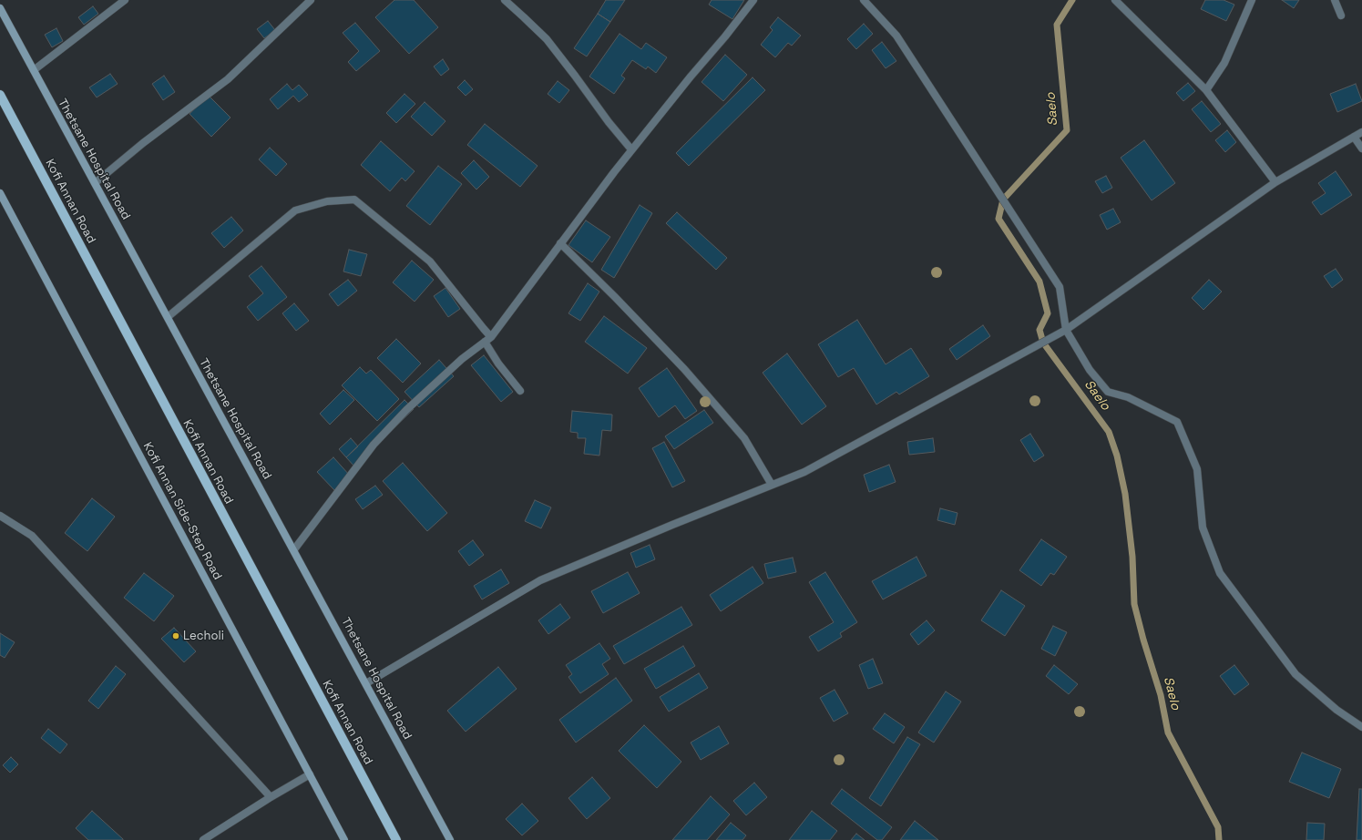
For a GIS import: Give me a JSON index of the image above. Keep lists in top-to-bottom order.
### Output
{
  "streets": {
    "main road": ["Thetsane Hospital Road", "Kofi Annan Road", "Kofi Annan Side-Step Road"]
  },
  "water": ["Saelo"],
  "places": ["Lecholi"]
}
